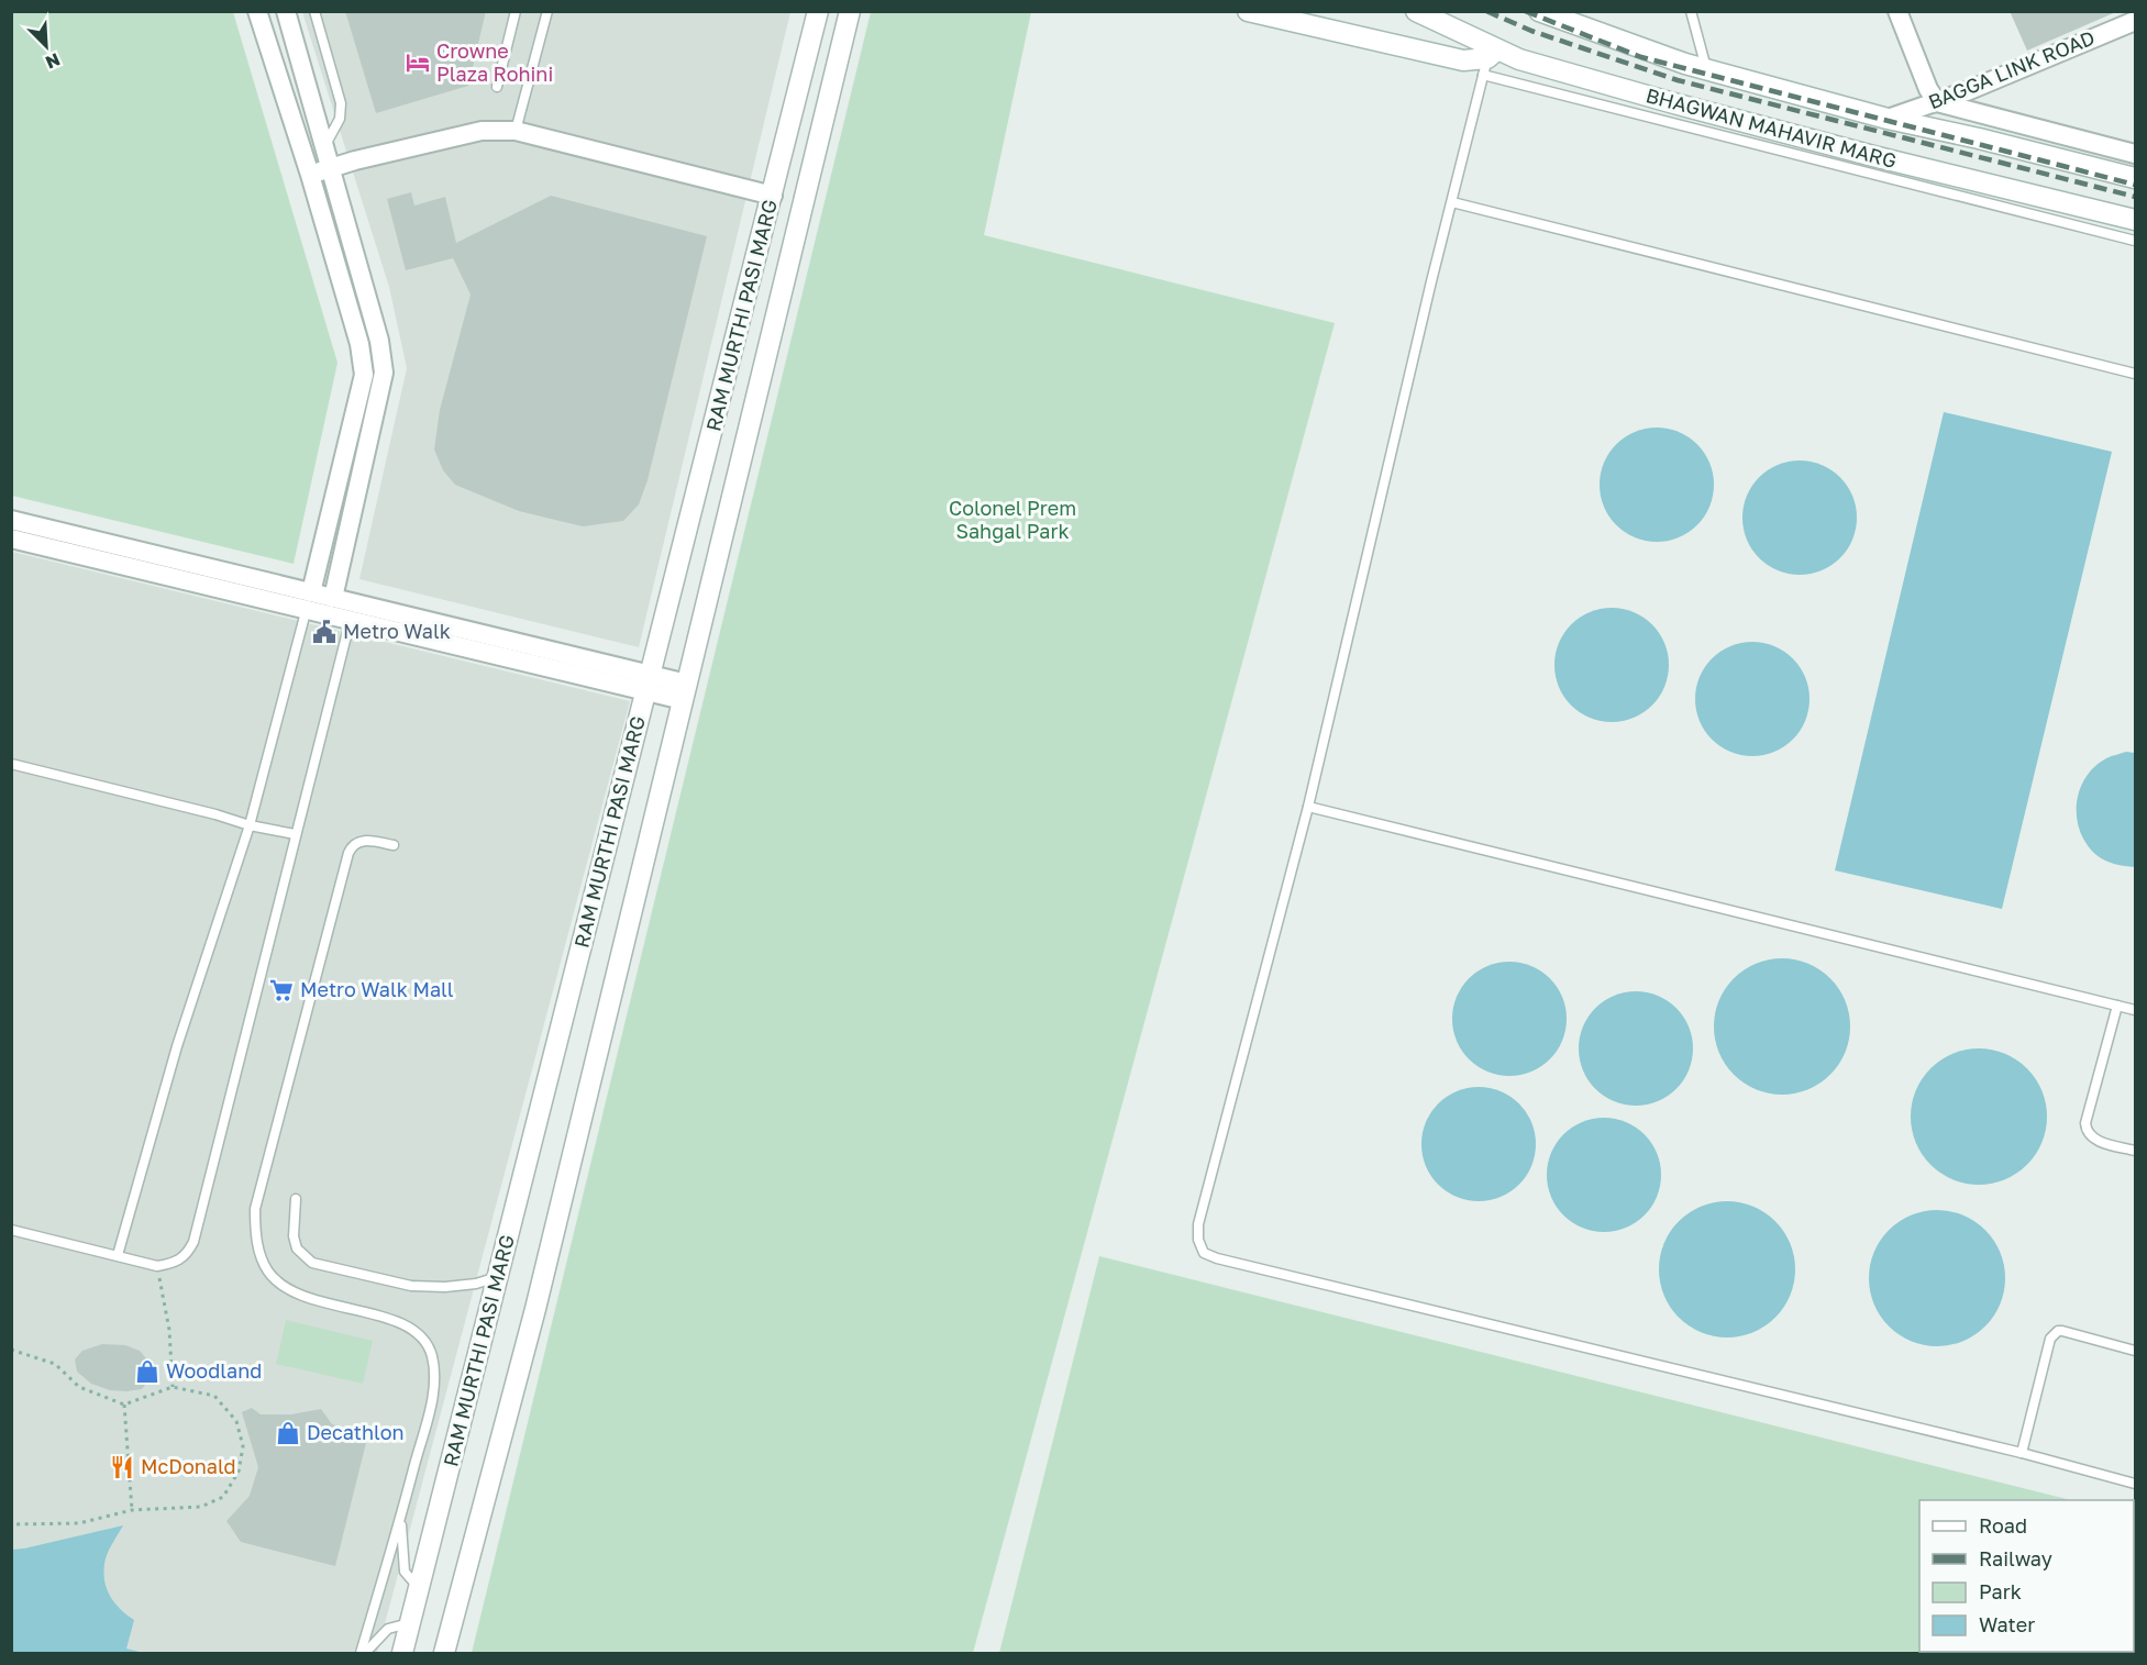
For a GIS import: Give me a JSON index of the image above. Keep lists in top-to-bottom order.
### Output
{
  "streets": {
    "street": ["BAGGA LINK ROAD", "BHAGWAN MAHAVIR MARG", "RAM MURTHI PASI MARG"]
  },
  "crossings": [
    ["BAGGA LINK ROAD", "BHAGWAN MAHAVIR MARG"]
  ],
  "parks": ["Colonel Prem Sahgal Park"],
  "places": {
    "hotel": ["Crowne Plaza Rohini"],
    "public building": ["Metro Walk"],
    "supermarket": ["Metro Walk Mall"],
    "shop": ["Woodland", "Decathlon"],
    "restaurant": ["McDonald"]
  },
  "legend": [
    "Road",
    "Railway",
    "Park",
    "Water"
  ],
  "north": "bottom right"
}
